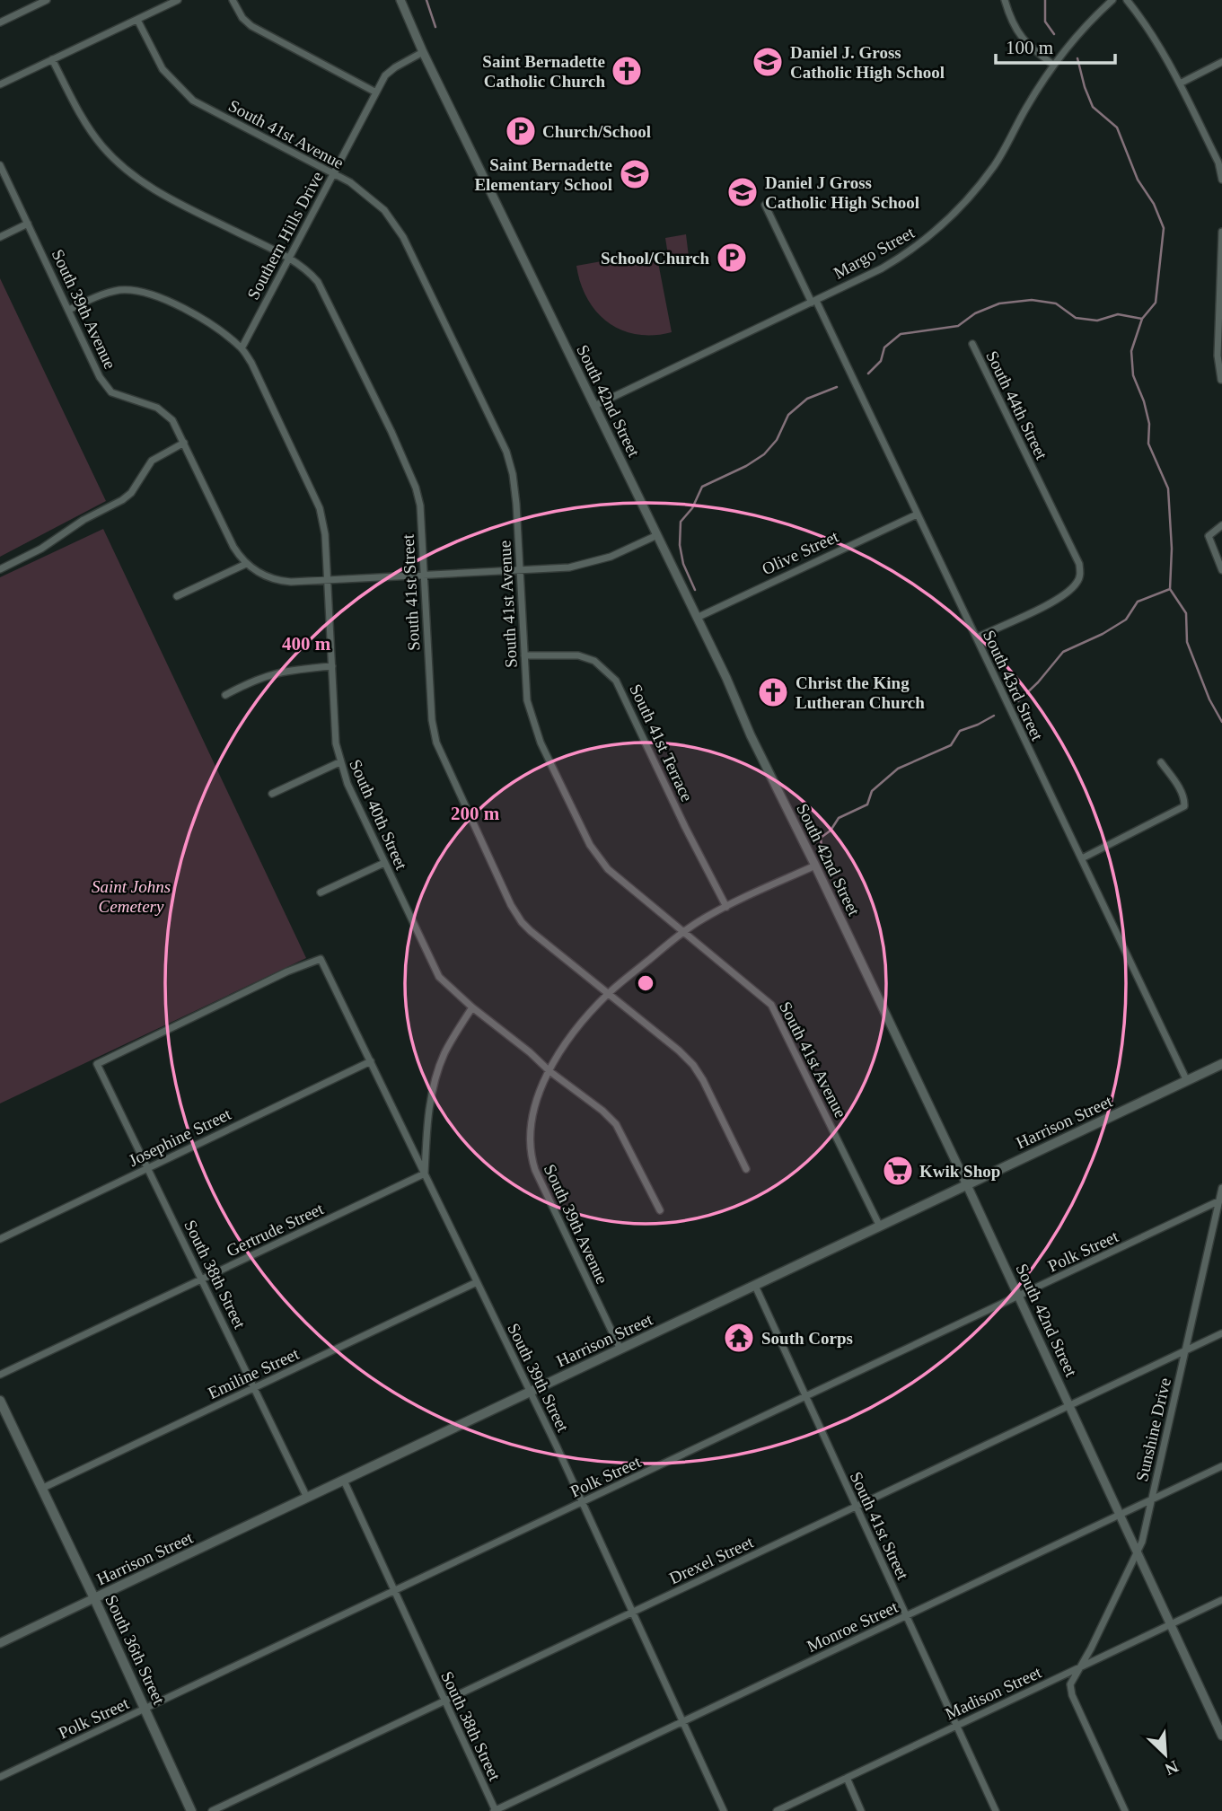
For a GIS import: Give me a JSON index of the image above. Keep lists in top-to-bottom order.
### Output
{
  "streets": {
    "main road": ["Harrison Street", "South 36th Street"],
    "street": [
      "South 41st Avenue",
      "Southern Hills Drive",
      "Margo Street",
      "South 39th Avenue",
      "South 42nd Street",
      "South 44th Street",
      "Olive Street",
      "South 41st Street",
      "South 43rd Street",
      "South 41st Terrace",
      "South 40th Street",
      "Josephine Street",
      "Gertrude Street",
      "Polk Street",
      "South 38th Street",
      "Emiline Street",
      "South 39th Street",
      "Sunshine Drive",
      "Drexel Street",
      "Monroe Street",
      "Madison Street"
    ]
  },
  "crossings": [
    ["South 41st Avenue", "Southern Hills Drive"],
    ["South 41st Avenue", "South 39th Avenue"],
    ["South 41st Avenue", "South 41st Terrace"],
    ["South 41st Avenue", "Harrison Street"],
    ["Southern Hills Drive", "South 42nd Street"],
    ["Southern Hills Drive", "South 41st Street"],
    ["Southern Hills Drive", "South 40th Street"],
    ["Margo Street", "South 42nd Street"],
    ["Margo Street", "South 43rd Street"],
    ["South 39th Avenue", "South 42nd Street"],
    ["South 39th Avenue", "South 41st Street"],
    ["South 39th Avenue", "South 41st Terrace"],
    ["South 39th Avenue", "South 40th Street"],
    ["South 39th Avenue", "Harrison Street"],
    ["South 42nd Street", "Olive Street"],
    ["South 42nd Street", "Harrison Street"],
    ["South 42nd Street", "Polk Street"],
    ["South 42nd Street", "Sunshine Drive"],
    ["South 42nd Street", "Drexel Street"],
    ["South 42nd Street", "Monroe Street"],
    ["South 42nd Street", "Madison Street"],
    ["South 44th Street", "South 43rd Street"],
    ["Olive Street", "South 43rd Street"],
    ["South 41st Street", "Harrison Street"],
    ["South 41st Street", "Polk Street"],
    ["South 41st Street", "Drexel Street"],
    ["South 41st Street", "Monroe Street"],
    ["South 41st Street", "Madison Street"],
    ["South 43rd Street", "Harrison Street"],
    ["Harrison Street", "South 38th Street"],
    ["Harrison Street", "South 39th Street"],
    ["Harrison Street", "South 36th Street"],
    ["Josephine Street", "South 38th Street"],
    ["Josephine Street", "South 39th Street"],
    ["Gertrude Street", "South 38th Street"],
    ["Gertrude Street", "South 39th Street"],
    ["Polk Street", "South 38th Street"],
    ["Polk Street", "South 39th Street"],
    ["Polk Street", "Sunshine Drive"],
    ["Polk Street", "South 36th Street"],
    ["South 38th Street", "Emiline Street"],
    ["South 38th Street", "South 39th Street"],
    ["South 38th Street", "Drexel Street"],
    ["South 38th Street", "Monroe Street"],
    ["Emiline Street", "South 39th Street"],
    ["Emiline Street", "South 36th Street"],
    ["South 39th Street", "Drexel Street"],
    ["South 39th Street", "Monroe Street"],
    ["Sunshine Drive", "Drexel Street"],
    ["Sunshine Drive", "Monroe Street"],
    ["Sunshine Drive", "Madison Street"]
  ],
  "parks": ["Saint Johns Cemetery"],
  "places": {
    "school or university": ["Daniel J. Gross Catholic High School", "Saint Bernadette Elementary School", "Daniel J Gross Catholic High School"],
    "church": ["Saint Bernadette Catholic Church", "Christ the King Lutheran Church"],
    "parking": ["Church/School", "School/Church"],
    "supermarket": ["Kwik Shop"],
    "temple": ["South Corps"]
  },
  "scale_bar": "100 m",
  "north": "bottom right",
  "rings": ["400 m", "200 m"]
}
